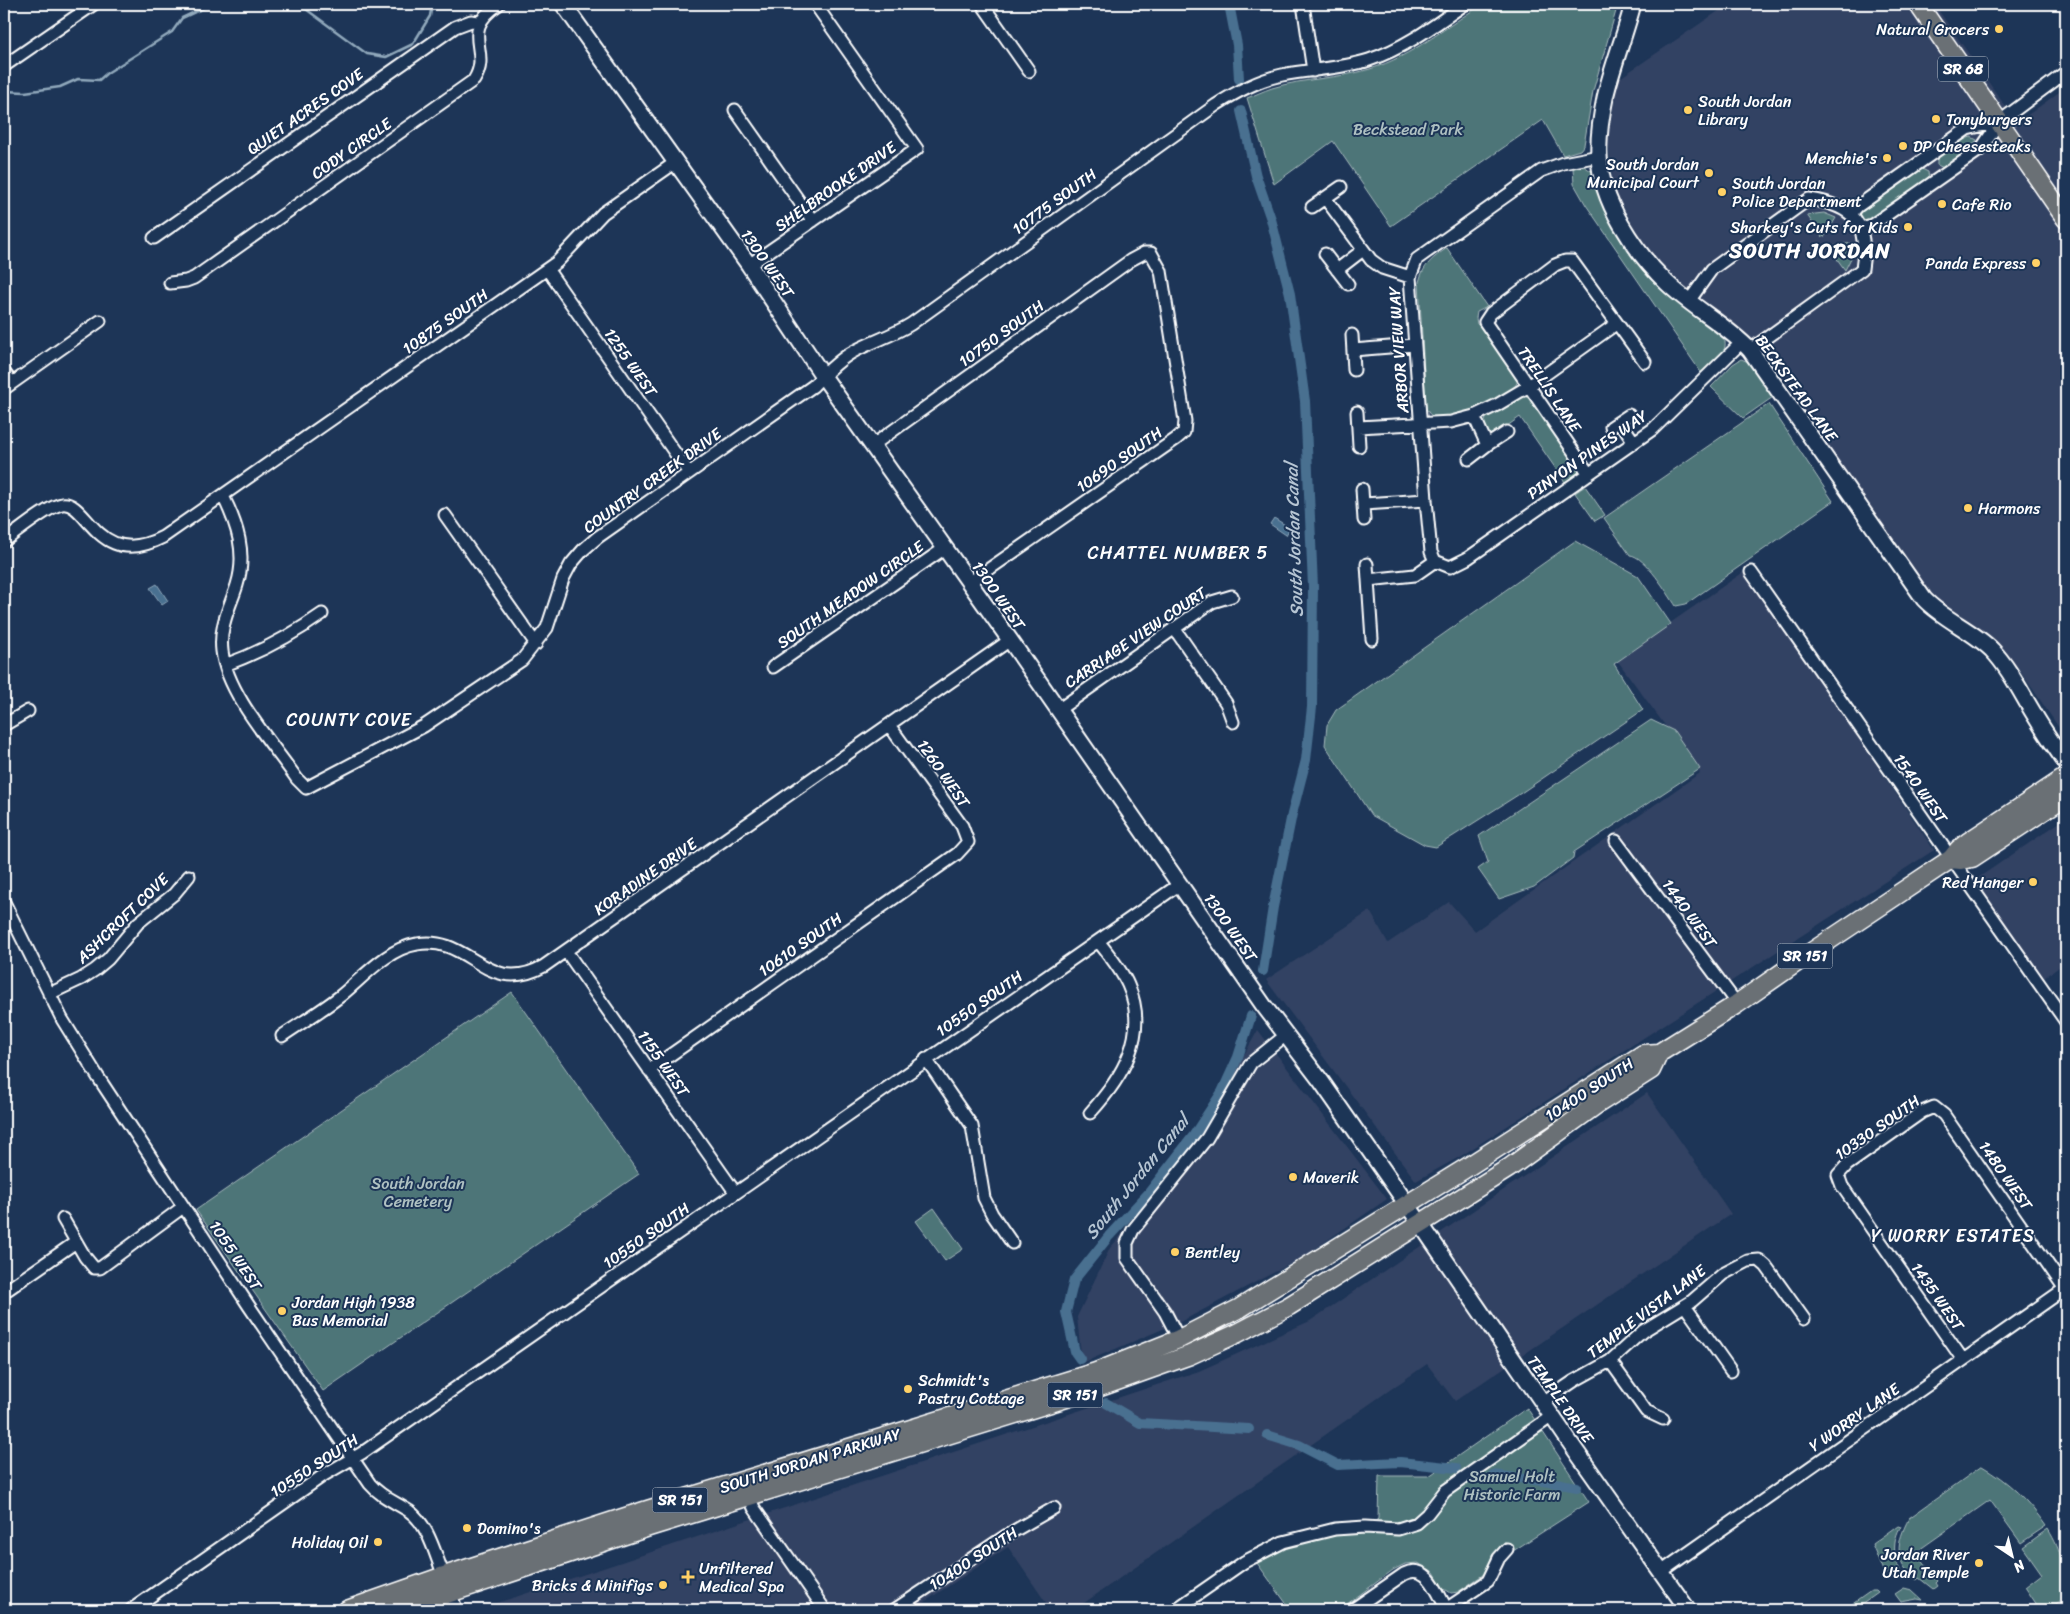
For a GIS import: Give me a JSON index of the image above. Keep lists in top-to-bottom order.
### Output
{
  "streets": {
    "main road": [
      "SR 68",
      "SR 151",
      "10400 SOUTH",
      "SOUTH JORDAN PARKWAY"
    ],
    "street": [
      "QUIET ACRES COVE",
      "CODY CIRCLE",
      "SHELBROOKE DRIVE",
      "10775 SOUTH",
      "1300 WEST",
      "10875 SOUTH",
      "10750 SOUTH",
      "ARBOR VIEW WAY",
      "1255 WEST",
      "BECKSTEAD LANE",
      "TRELLIS LANE",
      "PINYON PINES WAY",
      "10690 SOUTH",
      "COUNTRY CREEK DRIVE",
      "SOUTH MEADOW CIRCLE",
      "CARRIAGE VIEW COURT",
      "1260 WEST",
      "1540 WEST",
      "KORADINE DRIVE",
      "1440 WEST",
      "ASHCROFT COVE",
      "10610 SOUTH",
      "10550 SOUTH",
      "1155 WEST",
      "10330 SOUTH",
      "1480 WEST",
      "1055 WEST",
      "1435 WEST",
      "TEMPLE VISTA LANE",
      "TEMPLE DRIVE",
      "Y WORRY LANE"
    ]
  },
  "crossings": [
    ["QUIET ACRES COVE", "CODY CIRCLE"],
    ["SHELBROOKE DRIVE", "1300 WEST"],
    ["10775 SOUTH", "1300 WEST"],
    ["10775 SOUTH", "COUNTRY CREEK DRIVE"],
    ["1300 WEST", "10875 SOUTH"],
    ["1300 WEST", "10750 SOUTH"],
    ["1300 WEST", "10690 SOUTH"],
    ["1300 WEST", "COUNTRY CREEK DRIVE"],
    ["1300 WEST", "SOUTH MEADOW CIRCLE"],
    ["1300 WEST", "CARRIAGE VIEW COURT"],
    ["1300 WEST", "KORADINE DRIVE"],
    ["1300 WEST", "10550 SOUTH"],
    ["1300 WEST", "10400 SOUTH"],
    ["1300 WEST", "TEMPLE DRIVE"],
    ["10875 SOUTH", "1255 WEST"],
    ["10875 SOUTH", "COUNTRY CREEK DRIVE"],
    ["10750 SOUTH", "10690 SOUTH"],
    ["ARBOR VIEW WAY", "BECKSTEAD LANE"],
    ["ARBOR VIEW WAY", "PINYON PINES WAY"],
    ["1255 WEST", "COUNTRY CREEK DRIVE"],
    ["BECKSTEAD LANE", "PINYON PINES WAY"],
    ["TRELLIS LANE", "PINYON PINES WAY"],
    ["1260 WEST", "KORADINE DRIVE"],
    ["1260 WEST", "10610 SOUTH"],
    ["1540 WEST", "SR 151"],
    ["KORADINE DRIVE", "1155 WEST"],
    ["1440 WEST", "SR 151"],
    ["ASHCROFT COVE", "1055 WEST"],
    ["10610 SOUTH", "1155 WEST"],
    ["SR 151", "10400 SOUTH"],
    ["10550 SOUTH", "1155 WEST"],
    ["10550 SOUTH", "1055 WEST"],
    ["10400 SOUTH", "TEMPLE DRIVE"],
    ["10400 SOUTH", "SOUTH JORDAN PARKWAY"],
    ["10330 SOUTH", "1480 WEST"],
    ["10330 SOUTH", "1435 WEST"],
    ["1480 WEST", "Y WORRY LANE"],
    ["1055 WEST", "SOUTH JORDAN PARKWAY"],
    ["1435 WEST", "Y WORRY LANE"],
    ["TEMPLE VISTA LANE", "TEMPLE DRIVE"],
    ["TEMPLE DRIVE", "Y WORRY LANE"]
  ],
  "districts": [
    "SOUTH JORDAN",
    "CHATTEL NUMBER 5",
    "COUNTY COVE",
    "Y WORRY ESTATES"
  ],
  "water": ["South Jordan Canal"],
  "parks": ["Beckstead Park", "South Jordan Cemetery", "Samuel Holt Historic Farm"],
  "places": {
    "other": [
      "Natural Grocers",
      "South Jordan Library",
      "Tonyburgers",
      "DP Cheesesteaks",
      "Menchie's",
      "South Jordan Municipal Court",
      "South Jordan Police Department",
      "Cafe Rio",
      "Sharkey's Cuts for Kids",
      "Panda Express",
      "Harmons",
      "Red Hanger",
      "Maverik",
      "Bentley",
      "Jordan High 1938 Bus Memorial",
      "Schmidt's Pastry Cottage",
      "Domino's",
      "Holiday Oil",
      "Jordan River Utah Temple",
      "Bricks & Minifigs"
    ],
    "health": ["Unfiltered Medical Spa"]
  },
  "north": "bottom right"
}
